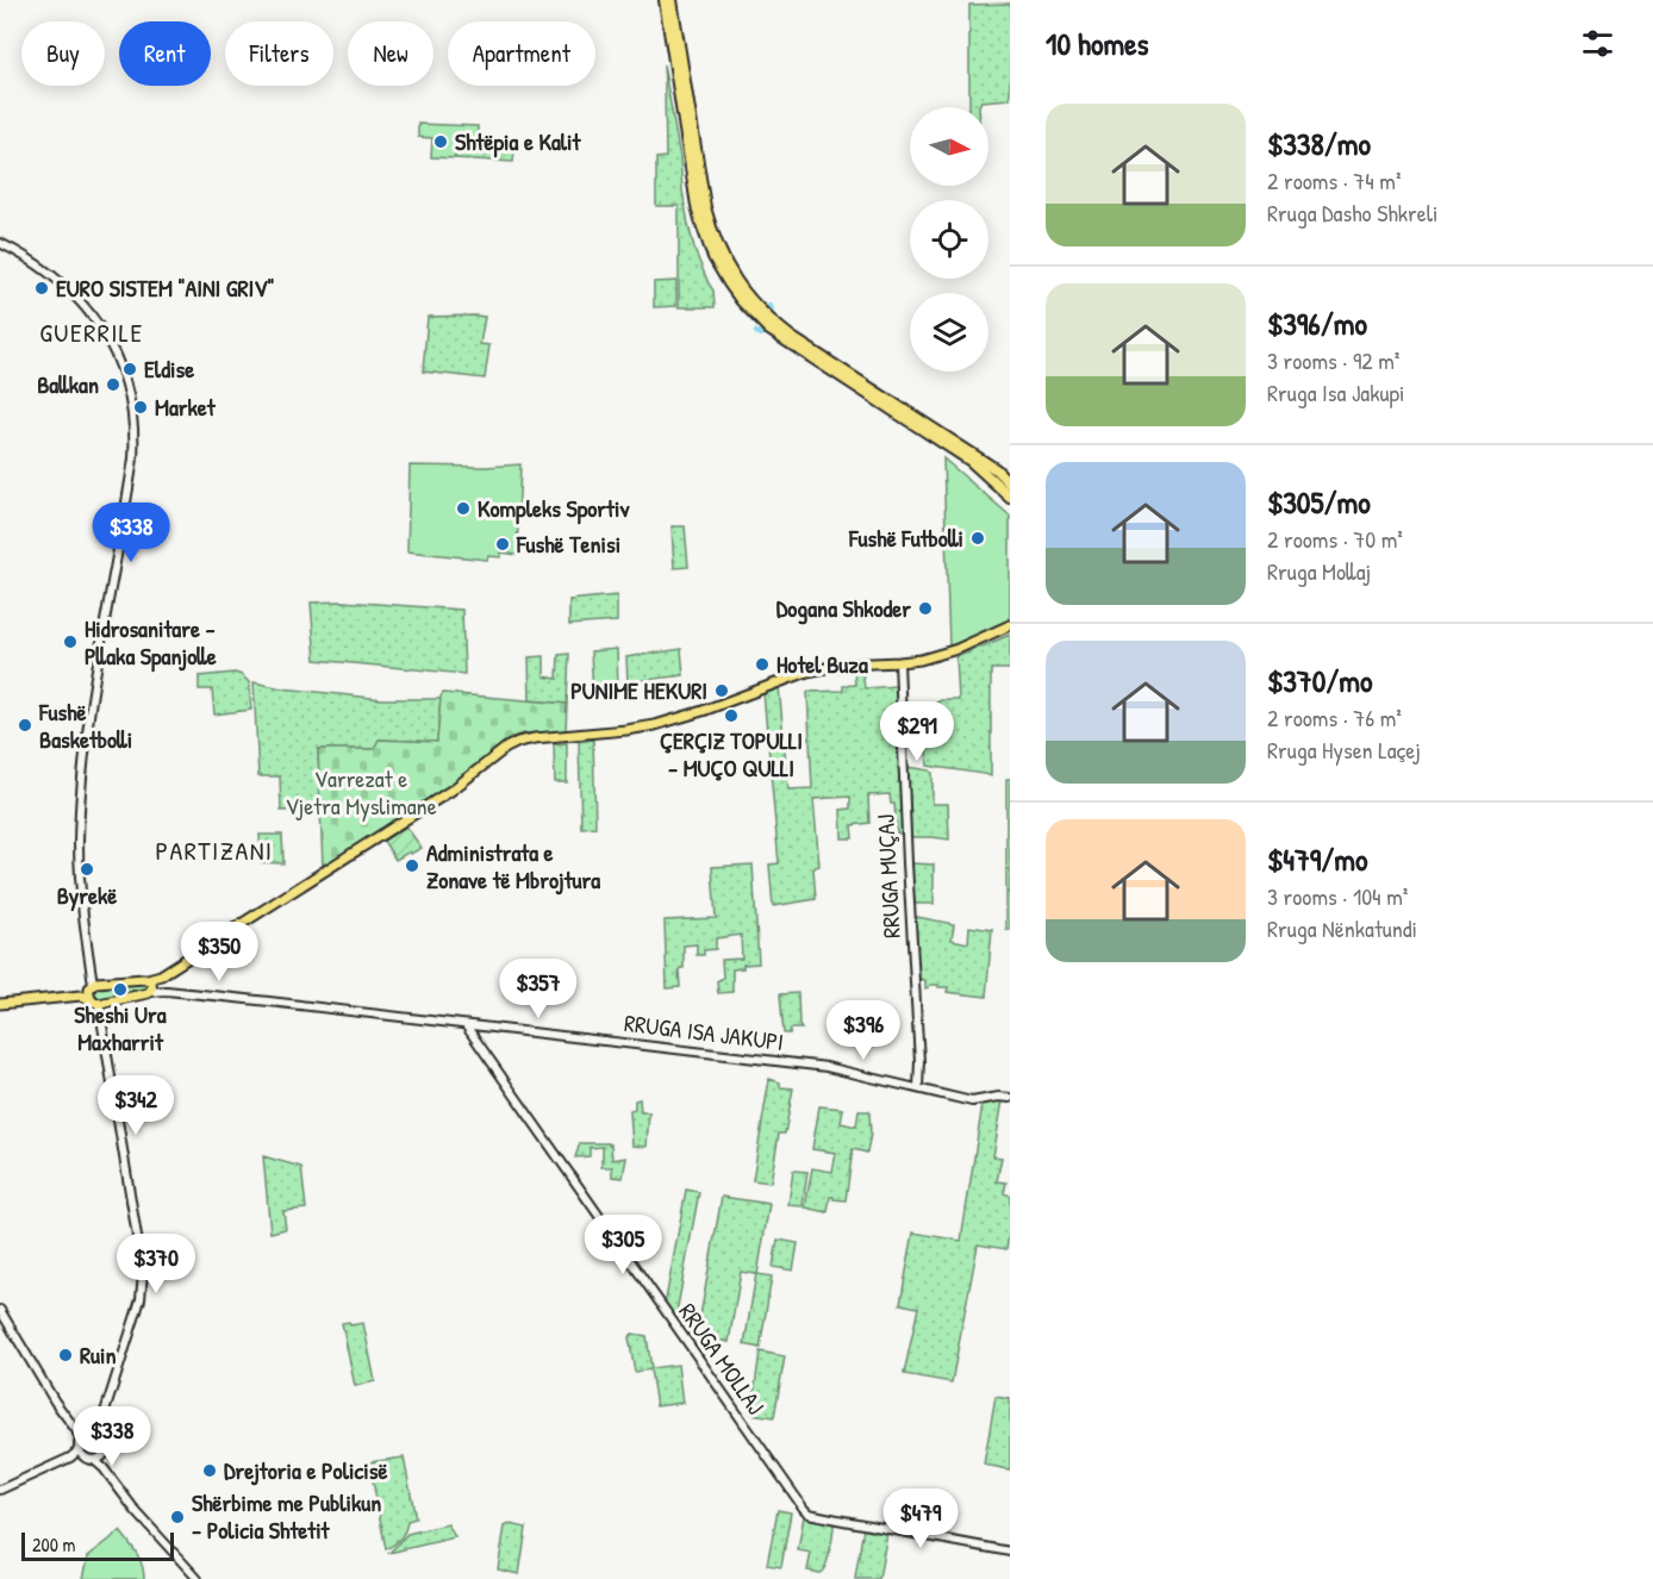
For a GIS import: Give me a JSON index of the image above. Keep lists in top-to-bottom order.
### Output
{
  "streets": {
    "street": ["RRUGA MUÇAJ", "RRUGA ISA JAKUPI", "RRUGA MOLLAJ"]
  },
  "crossings": [
    ["RRUGA MUÇAJ", "RRUGA ISA JAKUPI"],
    ["RRUGA ISA JAKUPI", "RRUGA MOLLAJ"]
  ],
  "districts": ["GUERRILE", "PARTIZANI"],
  "parks": ["Varrezat e Vjetra Myslimane"],
  "places": [
    "Shtëpia e Kalit",
    "EURO SISTEM \"AINI GRIV\"",
    "Eldise",
    "Ballkan",
    "Market",
    "Kompleks Sportiv",
    "Fushë Futbolli",
    "Fushë Tenisi",
    "Dogana Shkoder",
    "Hidrosanitare - Pllaka Spanjolle",
    "Hotel Buza",
    "PUNIME HEKURI",
    "ÇERÇIZ TOPULLI - MUÇO QULLI",
    "Fushë Basketbolli",
    "Administrata e Zonave të Mbrojtura",
    "Byrekë",
    "Sheshi Ura Maxharrit",
    "Ruin",
    "Drejtoria e Policisë",
    "Shërbime me Publikun - Policia Shtetit"
  ],
  "scale_bar": "200 m",
  "north": "right",
  "page": {
    "heading": "10 homes",
    "chip": [
      "Buy",
      "Rent",
      "Filters",
      "New",
      "Apartment"
    ],
    "list": [
      {
        "name": "$338/mo",
        "note": "2 rooms · 74 m² · Rruga Dasho Shkreli"
      },
      {
        "name": "$396/mo",
        "note": "3 rooms · 92 m² · Rruga Isa Jakupi"
      },
      {
        "name": "$305/mo",
        "note": "2 rooms · 70 m² · Rruga Mollaj"
      },
      {
        "name": "$370/mo",
        "note": "2 rooms · 76 m² · Rruga Hysen Laçej"
      },
      {
        "name": "$479/mo",
        "note": "3 rooms · 104 m² · Rruga Nënkatundi"
      }
    ],
    "price": [
      "$338",
      "$291",
      "$350",
      "$357",
      "$396",
      "$342",
      "$305",
      "$370",
      "$338",
      "$479"
    ],
    "scale": "200 m"
  }
}
